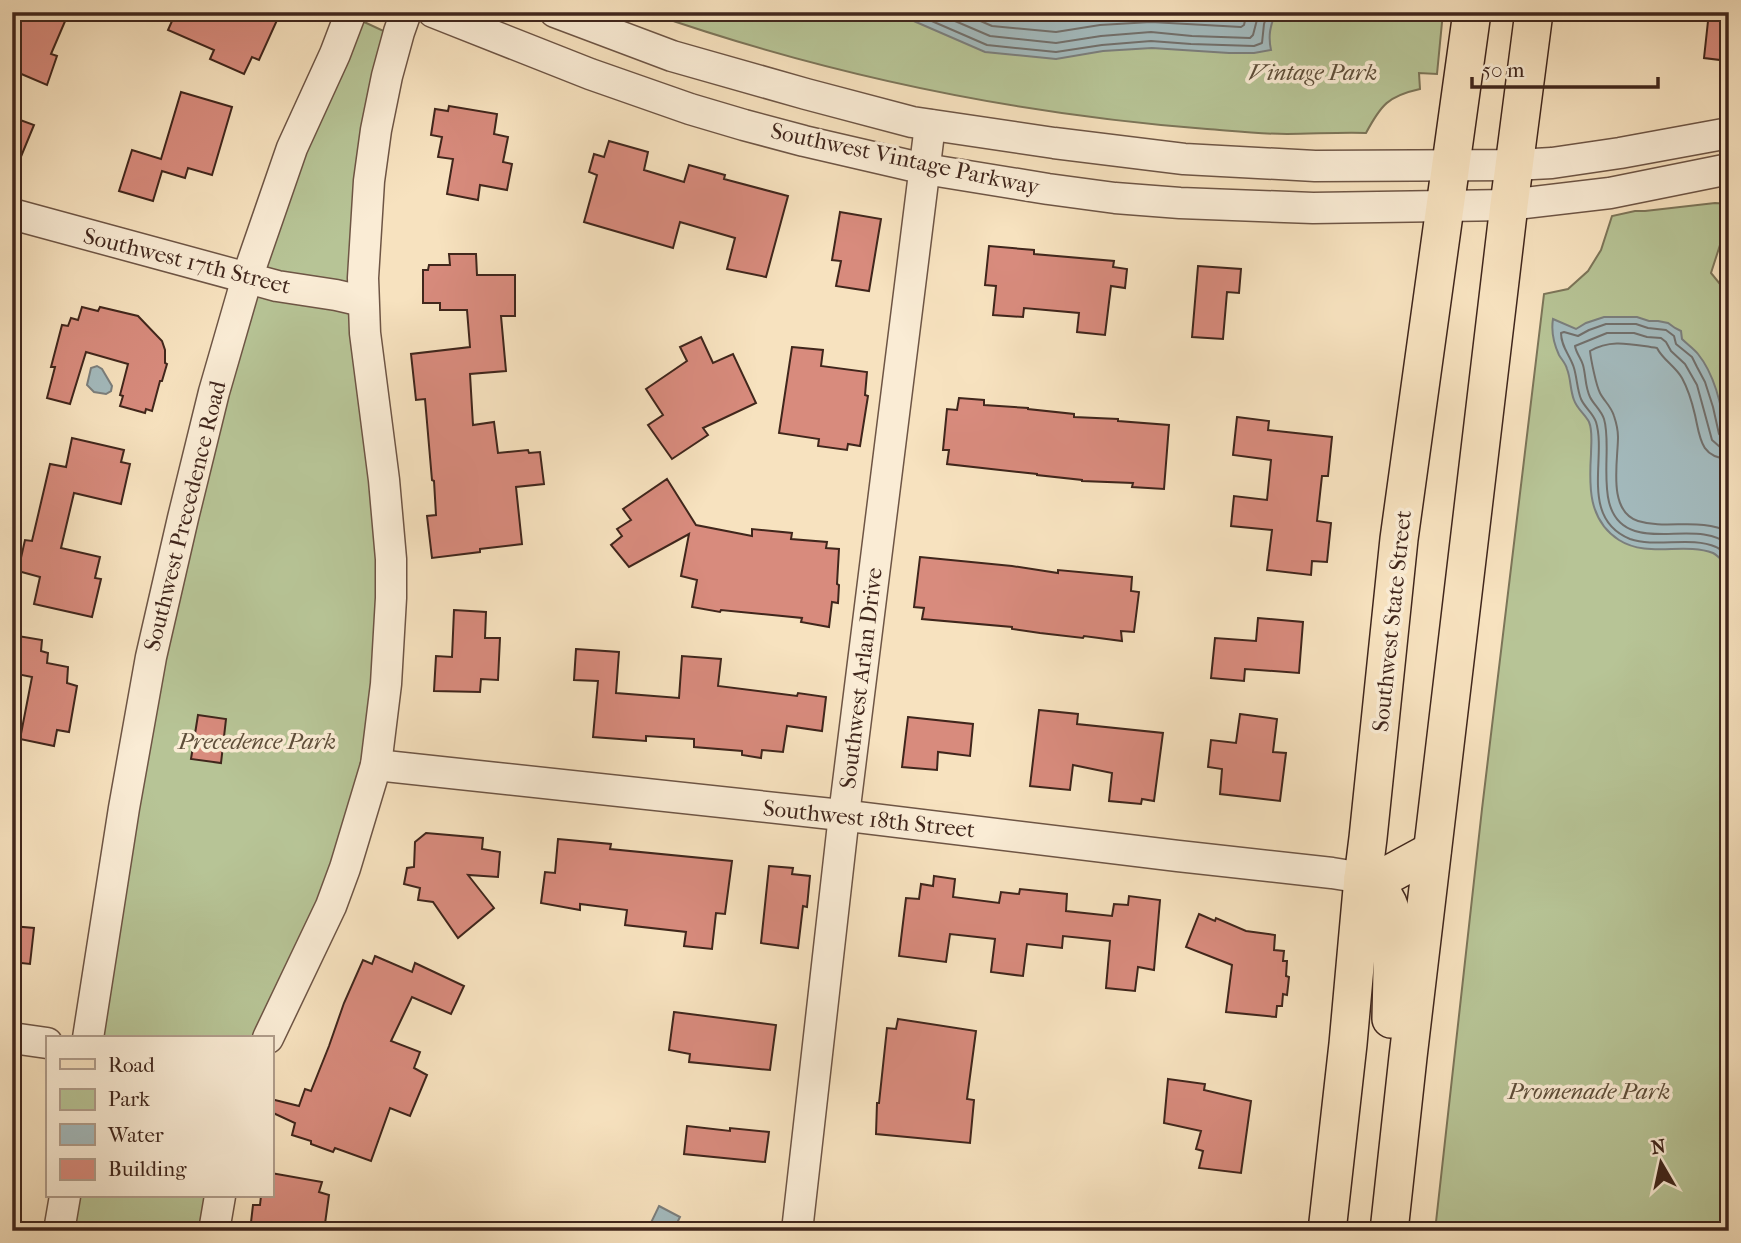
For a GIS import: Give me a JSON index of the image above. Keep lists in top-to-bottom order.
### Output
{
  "streets": {
    "main road": ["Southwest State Street"],
    "street": [
      "Southwest Vintage Parkway",
      "Southwest 17th Street",
      "Southwest Precedence Road",
      "Southwest Arlan Drive",
      "Southwest 18th Street"
    ]
  },
  "crossings": [
    ["Southwest Vintage Parkway", "Southwest State Street"],
    ["Southwest Vintage Parkway", "Southwest Arlan Drive"],
    ["Southwest 17th Street", "Southwest Precedence Road"],
    ["Southwest State Street", "Southwest 18th Street"],
    ["Southwest Arlan Drive", "Southwest 18th Street"]
  ],
  "parks": ["Vintage Park", "Precedence Park", "Promenade Park"],
  "legend": [
    "Road",
    "Park",
    "Water",
    "Building"
  ],
  "scale_bar": "50 m",
  "north": "top"
}
